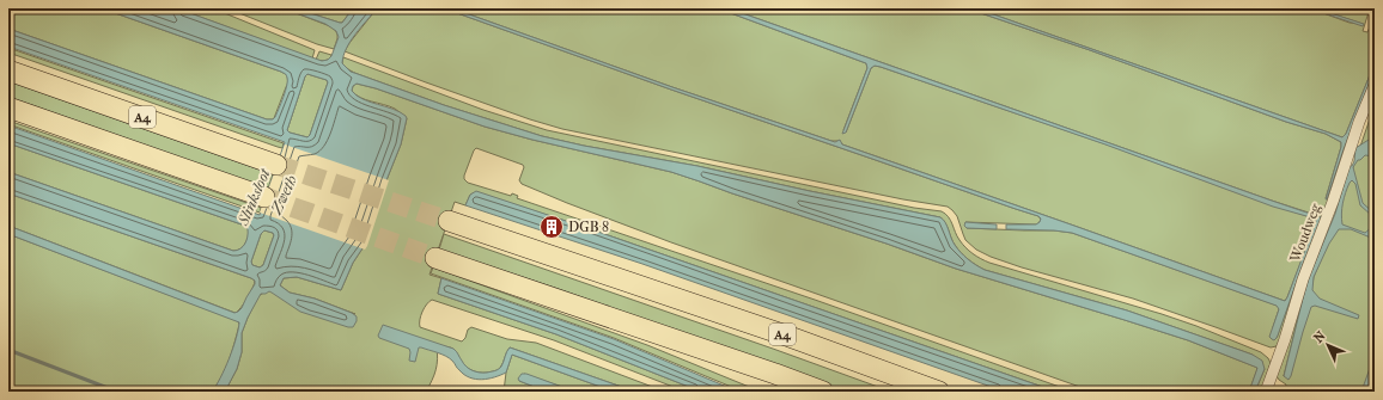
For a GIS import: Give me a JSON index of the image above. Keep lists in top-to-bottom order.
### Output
{
  "streets": {
    "highway": ["A4"],
    "street": ["Woudweg"]
  },
  "water": ["Zweth", "Slinksloot"],
  "places": {
    "building": ["DGB 8"]
  },
  "north": "top left"
}
